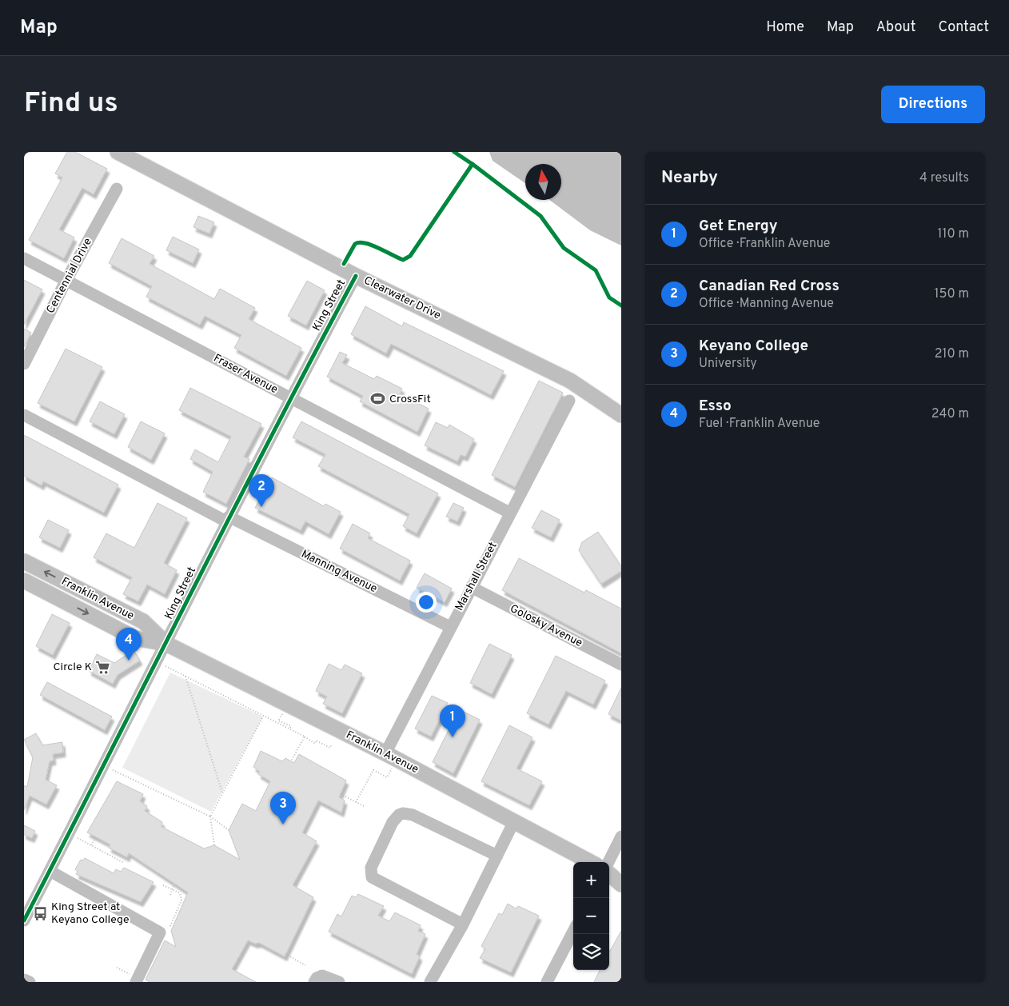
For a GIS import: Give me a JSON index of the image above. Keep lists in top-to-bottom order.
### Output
{
  "streets": {
    "main road": ["Clearwater Drive", "Franklin Avenue"],
    "street": [
      "Centennial Drive",
      "King Street",
      "Fraser Avenue",
      "Manning Avenue",
      "Marshall Street",
      "Golosky Avenue"
    ]
  },
  "crossings": [
    ["Centennial Drive", "Fraser Avenue"],
    ["Clearwater Drive", "King Street"],
    ["King Street", "Fraser Avenue"],
    ["King Street", "Manning Avenue"],
    ["King Street", "Franklin Avenue"],
    ["Fraser Avenue", "Marshall Street"],
    ["Manning Avenue", "Marshall Street"],
    ["Marshall Street", "Franklin Avenue"],
    ["Marshall Street", "Golosky Avenue"]
  ],
  "places": {
    "sports": ["CrossFit"],
    "supermarket": ["Circle K"],
    "bus stop": ["King Street at Keyano College"]
  },
  "north": "top",
  "page": {
    "header": "Map",
    "nav": [
      "Home",
      "Map",
      "About",
      "Contact"
    ],
    "buttons": "Directions",
    "title": "Find us",
    "heading": ["Nearby", "4 results"],
    "list": [
      {
        "mark": "1",
        "name": "Get Energy",
        "note": "Office · Franklin Avenue",
        "value": "110 m"
      },
      {
        "mark": "2",
        "name": "Canadian Red Cross",
        "note": "Office · Manning Avenue",
        "value": "150 m"
      },
      {
        "mark": "3",
        "name": "Keyano College",
        "note": "University",
        "value": "210 m"
      },
      {
        "mark": "4",
        "name": "Esso",
        "note": "Fuel · Franklin Avenue",
        "value": "240 m"
      }
    ],
    "pins": [
      "2",
      "4",
      "1",
      "3"
    ],
    "map_buttons": ["+", "−"]
  }
}
